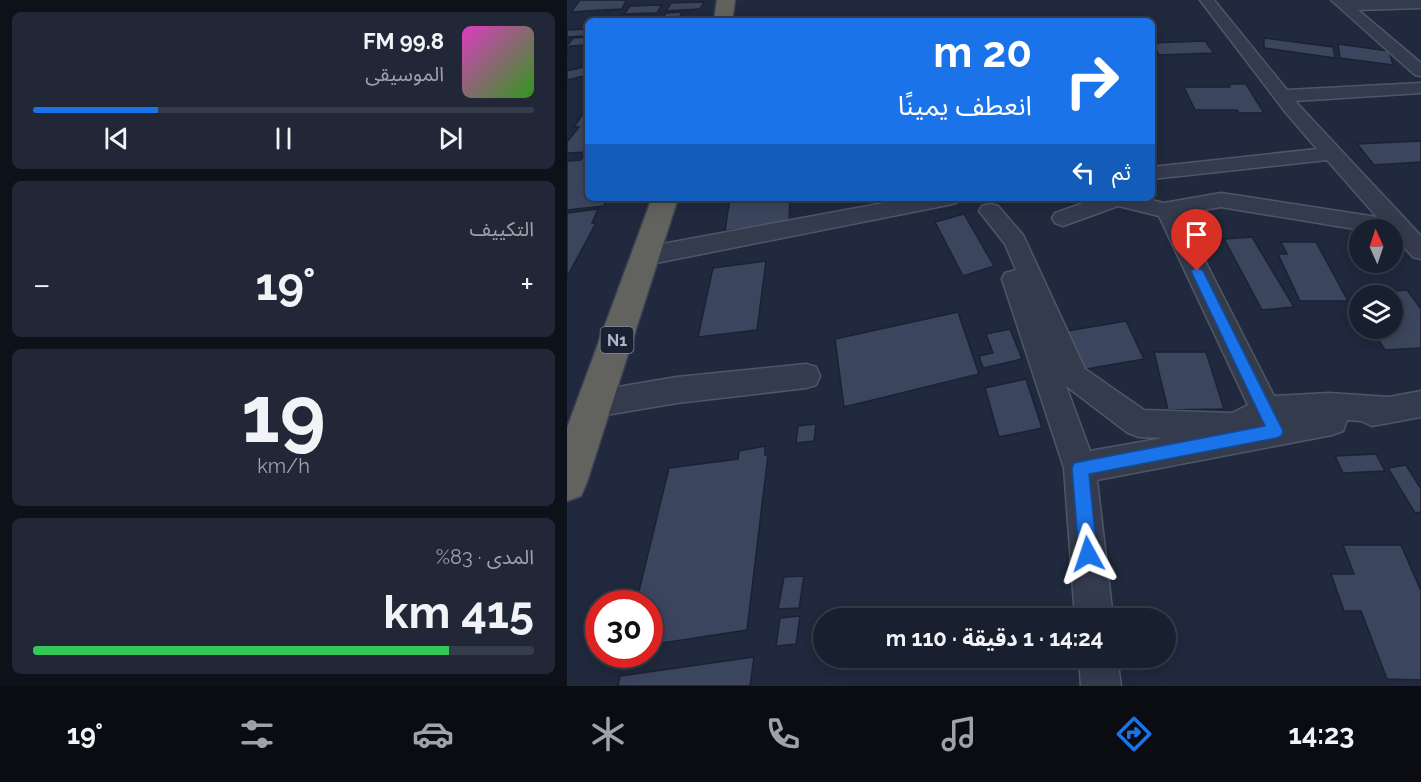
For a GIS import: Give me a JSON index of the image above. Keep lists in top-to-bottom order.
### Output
{
  "streets": {
    "highway": ["N1"]
  },
  "north": "top",
  "page": {
    "turn": ["20 m", "انعطف يمينًا"],
    "song": ["99.8 FM", "الموسيقى"],
    "then": "ثم",
    "tile": [
      "التكييف",
      ["19", "km/h"],
      ["المدى · 83%", "415 km"]
    ],
    "heat": ["−", "19°", "+"],
    "limit": "30",
    "trip": "14:24 · 1 دقيقة · 110 m",
    "tabs": ["14:23", "19°"]
  }
}
